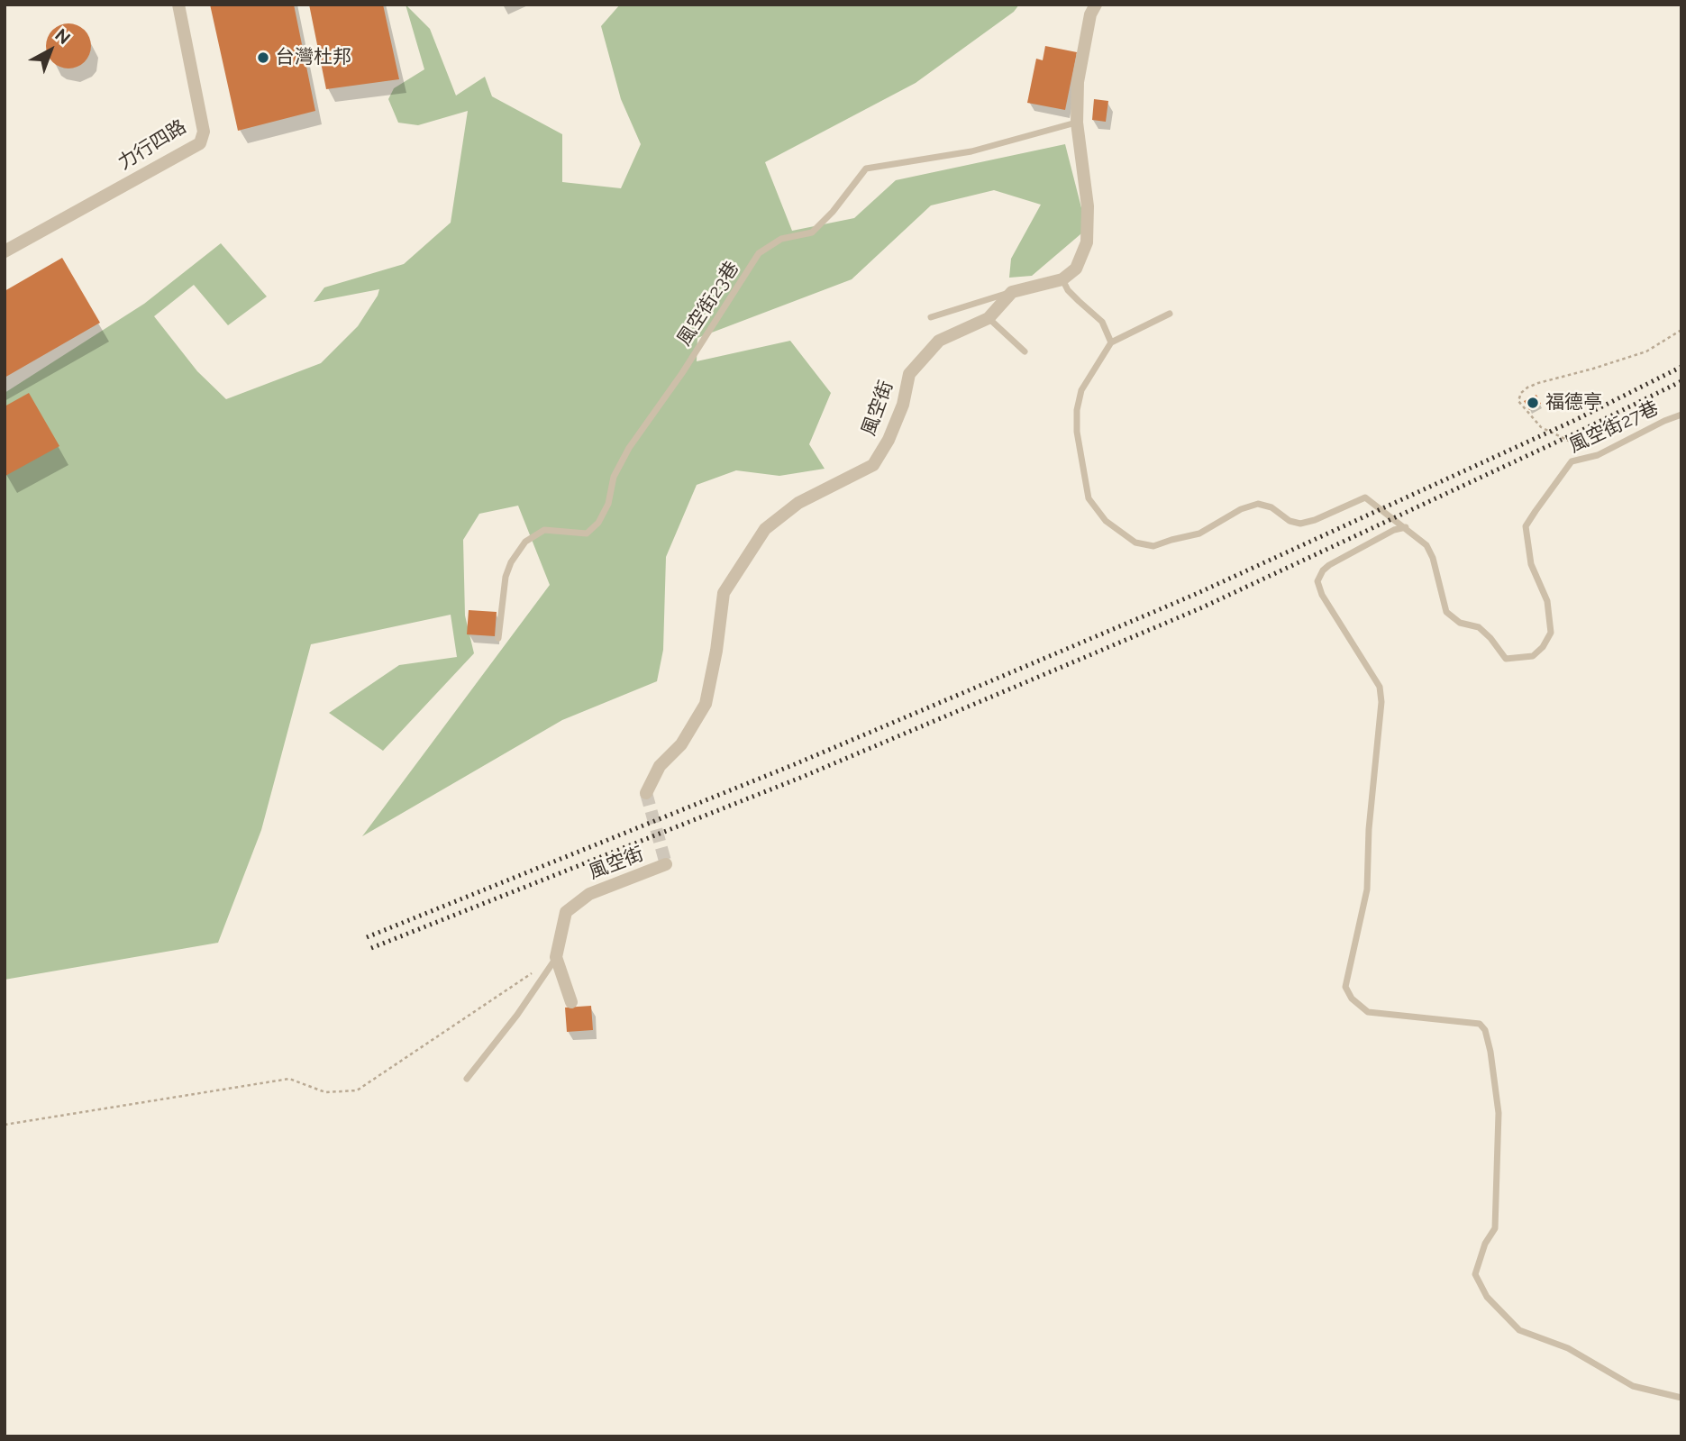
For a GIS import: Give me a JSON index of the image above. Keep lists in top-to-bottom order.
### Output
{
  "streets": {
    "street": ["力行四路", "風空街"],
    "lane": ["風空街23巷", "風空街27巷"]
  },
  "places": ["台灣杜邦", "福德亭"],
  "north": "top right"
}
